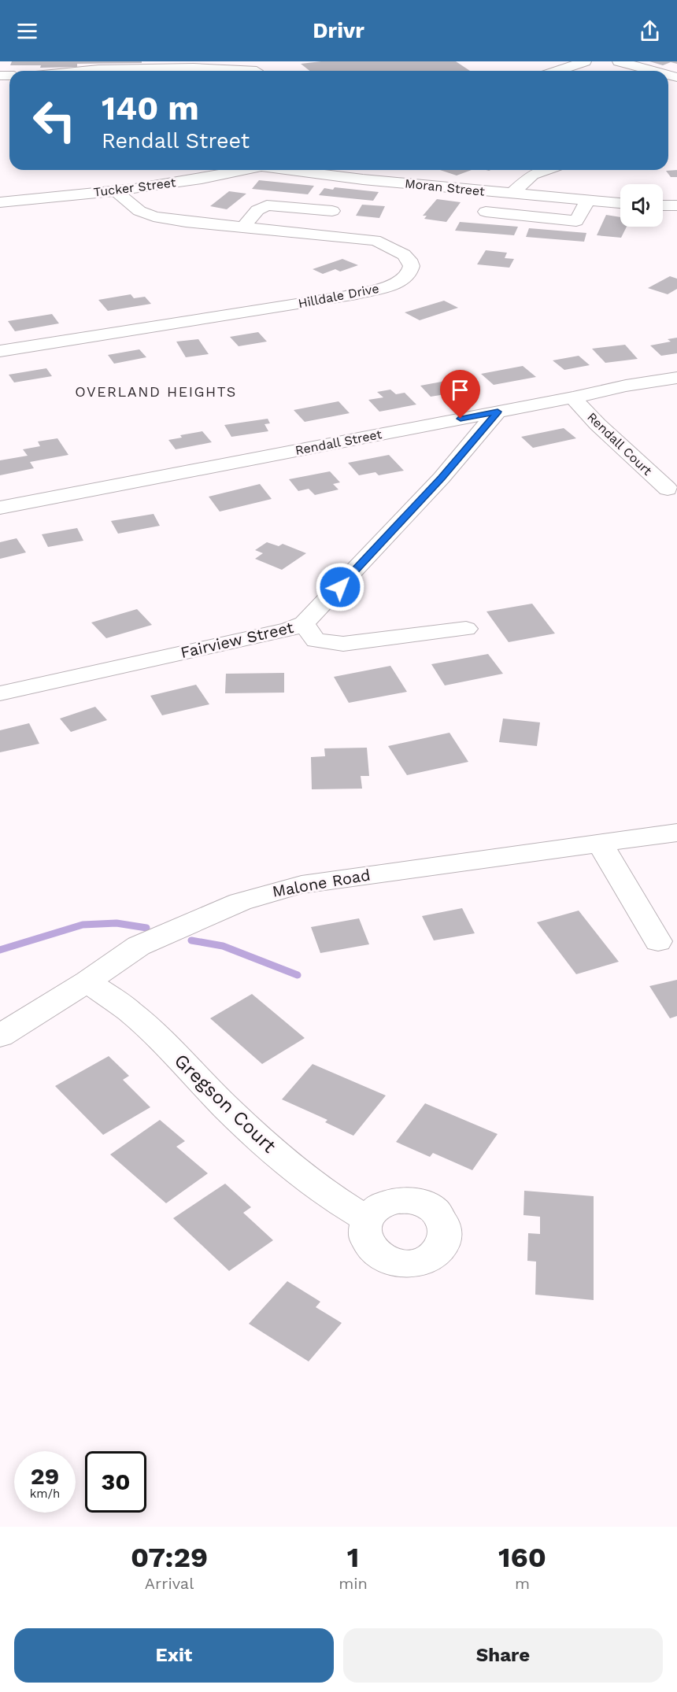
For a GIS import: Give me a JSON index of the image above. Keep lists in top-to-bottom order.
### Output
{
  "streets": {
    "street": [
      "Tucker Street",
      "Moran Street",
      "Hilldale Drive",
      "Rendall Street",
      "Rendall Court",
      "Fairview Street",
      "Malone Road",
      "Gregson Court"
    ]
  },
  "crossings": [
    ["Tucker Street", "Hilldale Drive"],
    ["Rendall Street", "Rendall Court"],
    ["Rendall Street", "Fairview Street"],
    ["Malone Road", "Gregson Court"]
  ],
  "districts": ["OVERLAND HEIGHTS"],
  "page": {
    "header": "Drivr",
    "turn": ["140 m", "Rendall Street"],
    "speed": "29 km/h",
    "limit": "30",
    "eta": [
      "07:29",
      "Arrival",
      "1",
      "min",
      "160",
      "m"
    ],
    "buttons": ["Exit", "Share"]
  }
}
